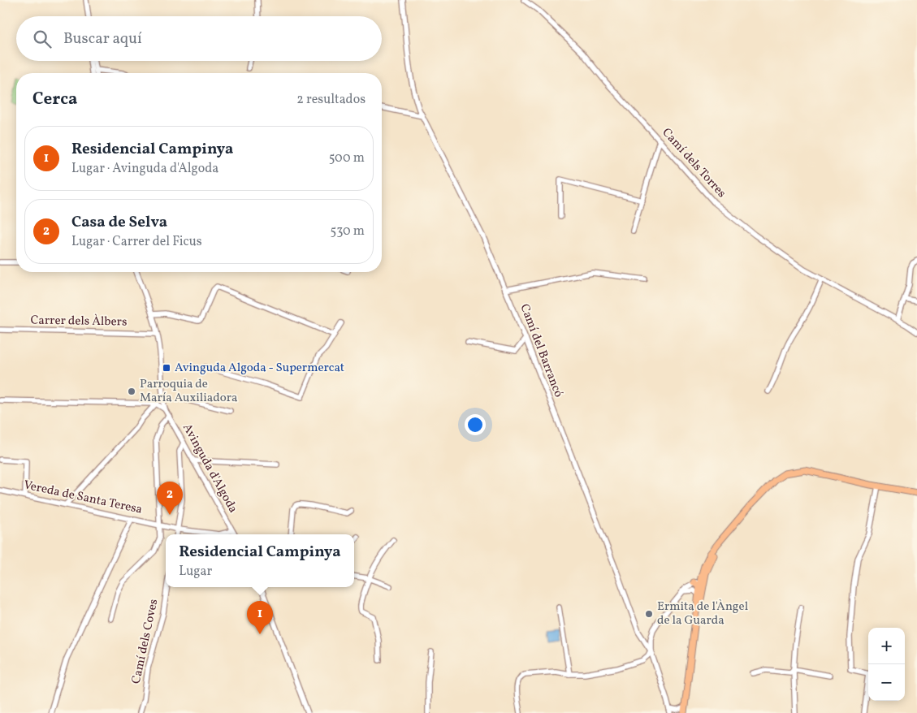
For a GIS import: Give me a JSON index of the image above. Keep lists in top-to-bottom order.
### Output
{
  "streets": {
    "street": [
      "Camí dels Torres",
      "Carrer dels Àlbers",
      "Camí del Barrancó",
      "Avinguda d'Algoda",
      "Vereda de Santa Teresa",
      "Camí dels Coves"
    ]
  },
  "crossings": [
    ["Carrer dels Àlbers", "Avinguda d'Algoda"],
    ["Avinguda d'Algoda", "Vereda de Santa Teresa"]
  ],
  "places": {
    "transit": ["Avinguda Algoda - Supermercat"],
    "other": ["Parroquia de María Auxiliadora", "Ermita de l'Àngel de la Guarda"]
  },
  "page": {
    "search": "Buscar aquí",
    "heading": ["Cerca", "2 resultados"],
    "list": [
      {
        "mark": "1",
        "name": "Residencial Campinya",
        "note": "Lugar · Avinguda d'Algoda",
        "value": "500 m"
      },
      {
        "mark": "2",
        "name": "Casa de Selva",
        "note": "Lugar · Carrer del Ficus",
        "value": "530 m"
      }
    ],
    "pins": ["2", "1"],
    "popup": ["Residencial Campinya", "Lugar"],
    "map_buttons": ["+", "−"]
  }
}
